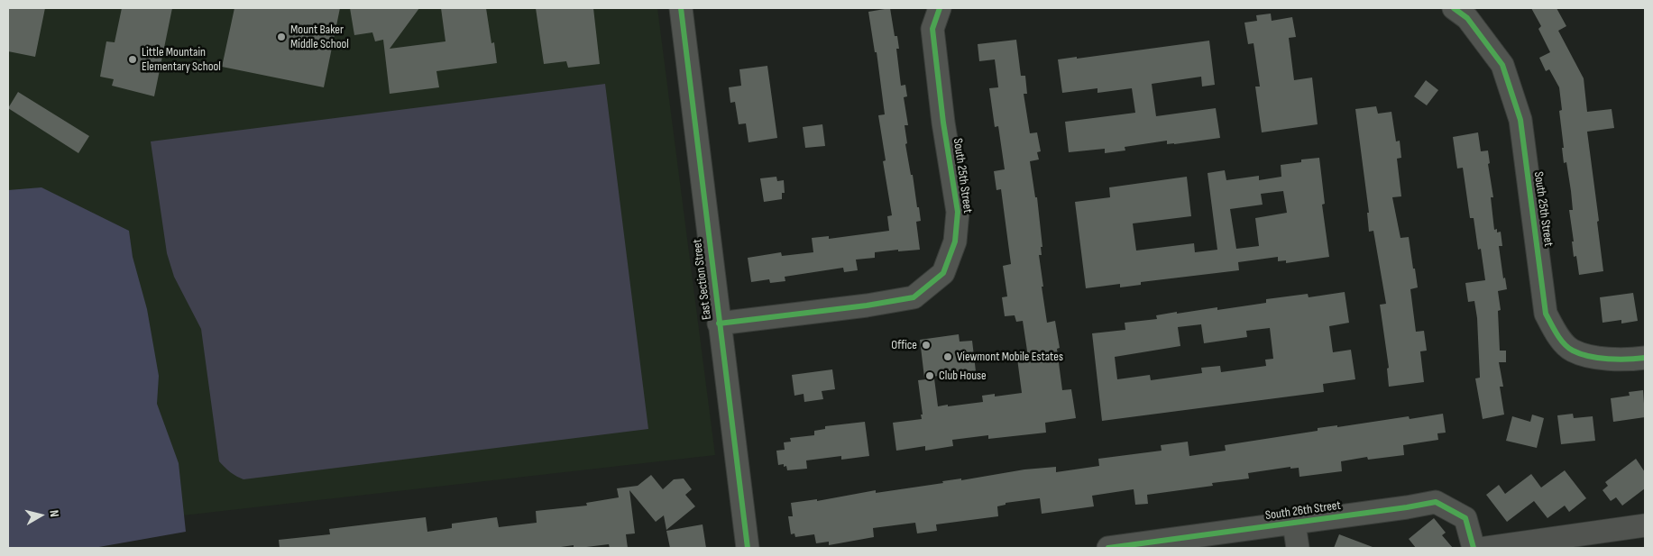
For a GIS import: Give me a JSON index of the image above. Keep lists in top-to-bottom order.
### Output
{
  "streets": {
    "street": ["South 25th Street", "East Section Street", "South 26th Street"]
  },
  "crossings": [
    ["South 25th Street", "East Section Street"]
  ],
  "places": [
    "Mount Baker Middle School",
    "Little Mountain Elementary School",
    "Office",
    "Viewmont Mobile Estates",
    "Club House"
  ],
  "north": "right"
}
